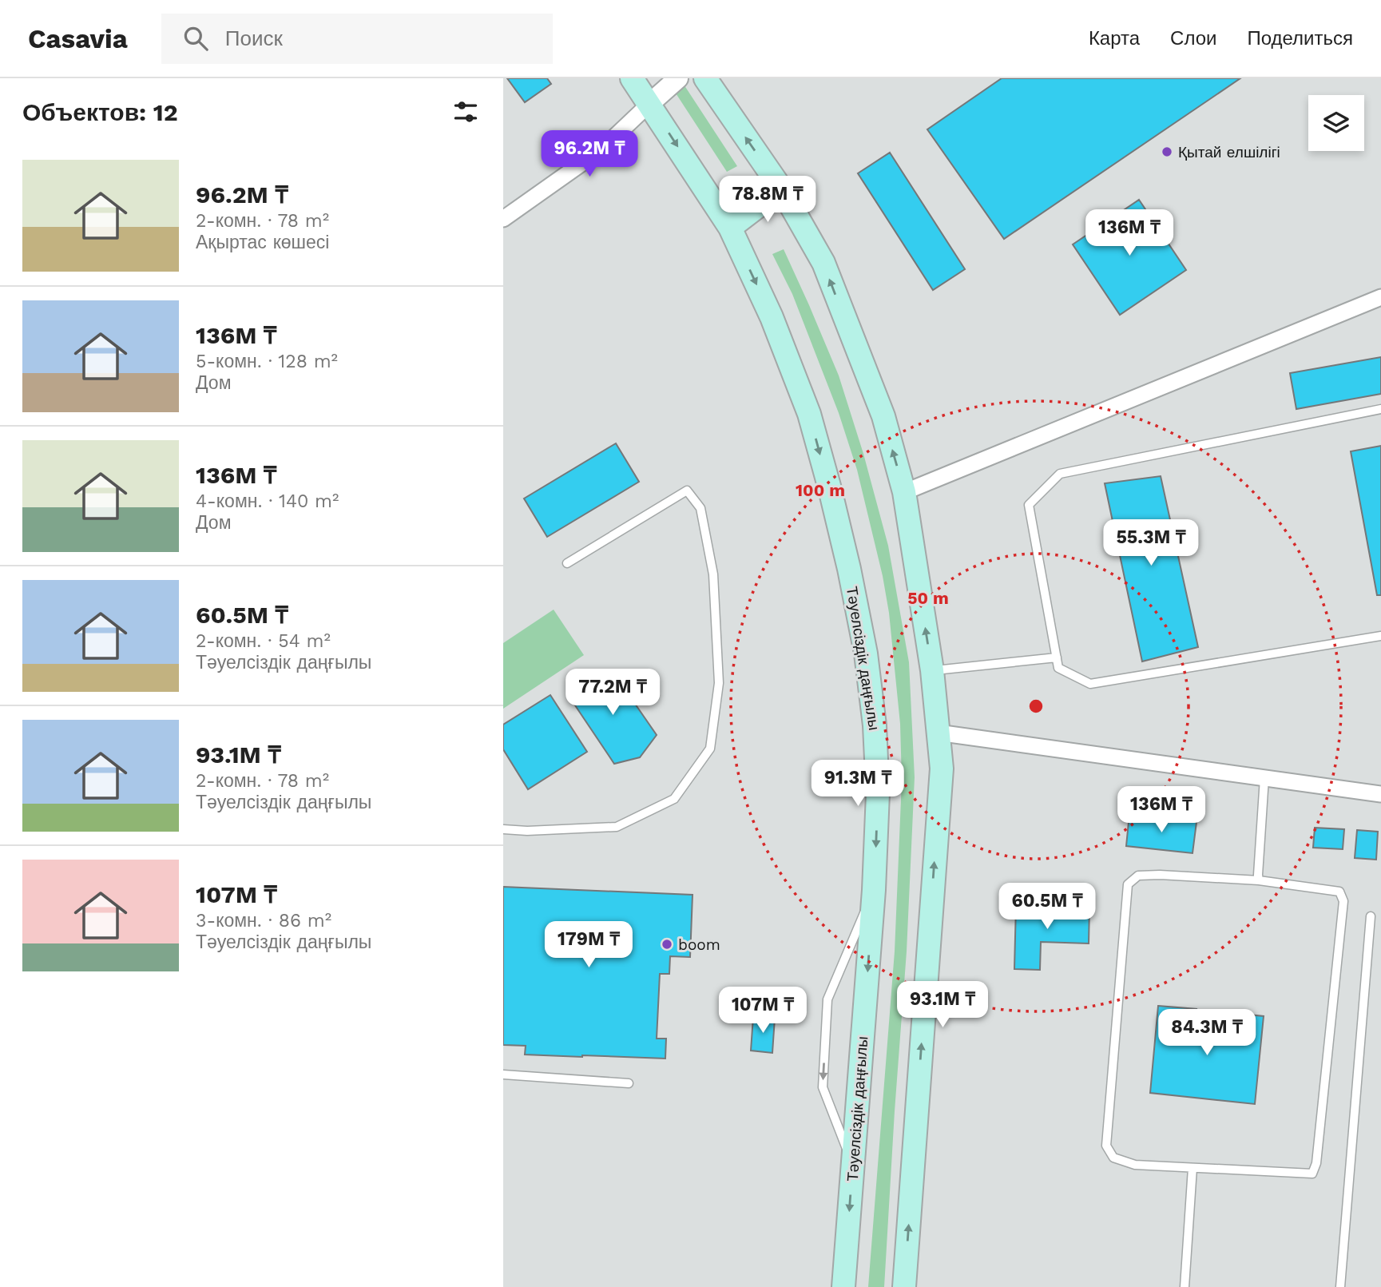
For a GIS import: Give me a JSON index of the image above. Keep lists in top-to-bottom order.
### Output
{
  "streets": {
    "main road": ["Тәуелсіздік даңғылы"]
  },
  "places": ["Қытай елшілігі", "boom"],
  "page": {
    "header": "Casavia",
    "search": "Поиск",
    "nav": ["Карта", "Слои", "Поделиться"],
    "heading": "Объектов: 12",
    "price": [
      "96.2M ₸",
      "78.8M ₸",
      "136M ₸",
      "55.3M ₸",
      "77.2M ₸",
      "91.3M ₸",
      "136M ₸",
      "60.5M ₸",
      "179M ₸",
      "93.1M ₸",
      "107M ₸",
      "84.3M ₸"
    ],
    "list": [
      {
        "name": "96.2M ₸",
        "note": "2-комн. · 78 m² · Ақыртас көшесі"
      },
      {
        "name": "136M ₸",
        "note": "5-комн. · 128 m² · Дом"
      },
      {
        "name": "136M ₸",
        "note": "4-комн. · 140 m² · Дом"
      },
      {
        "name": "60.5M ₸",
        "note": "2-комн. · 54 m² · Тәуелсіздік даңғылы"
      },
      {
        "name": "93.1M ₸",
        "note": "2-комн. · 78 m² · Тәуелсіздік даңғылы"
      },
      {
        "name": "107M ₸",
        "note": "3-комн. · 86 m² · Тәуелсіздік даңғылы"
      }
    ]
  },
  "rings": ["100 m", "50 m"]
}
